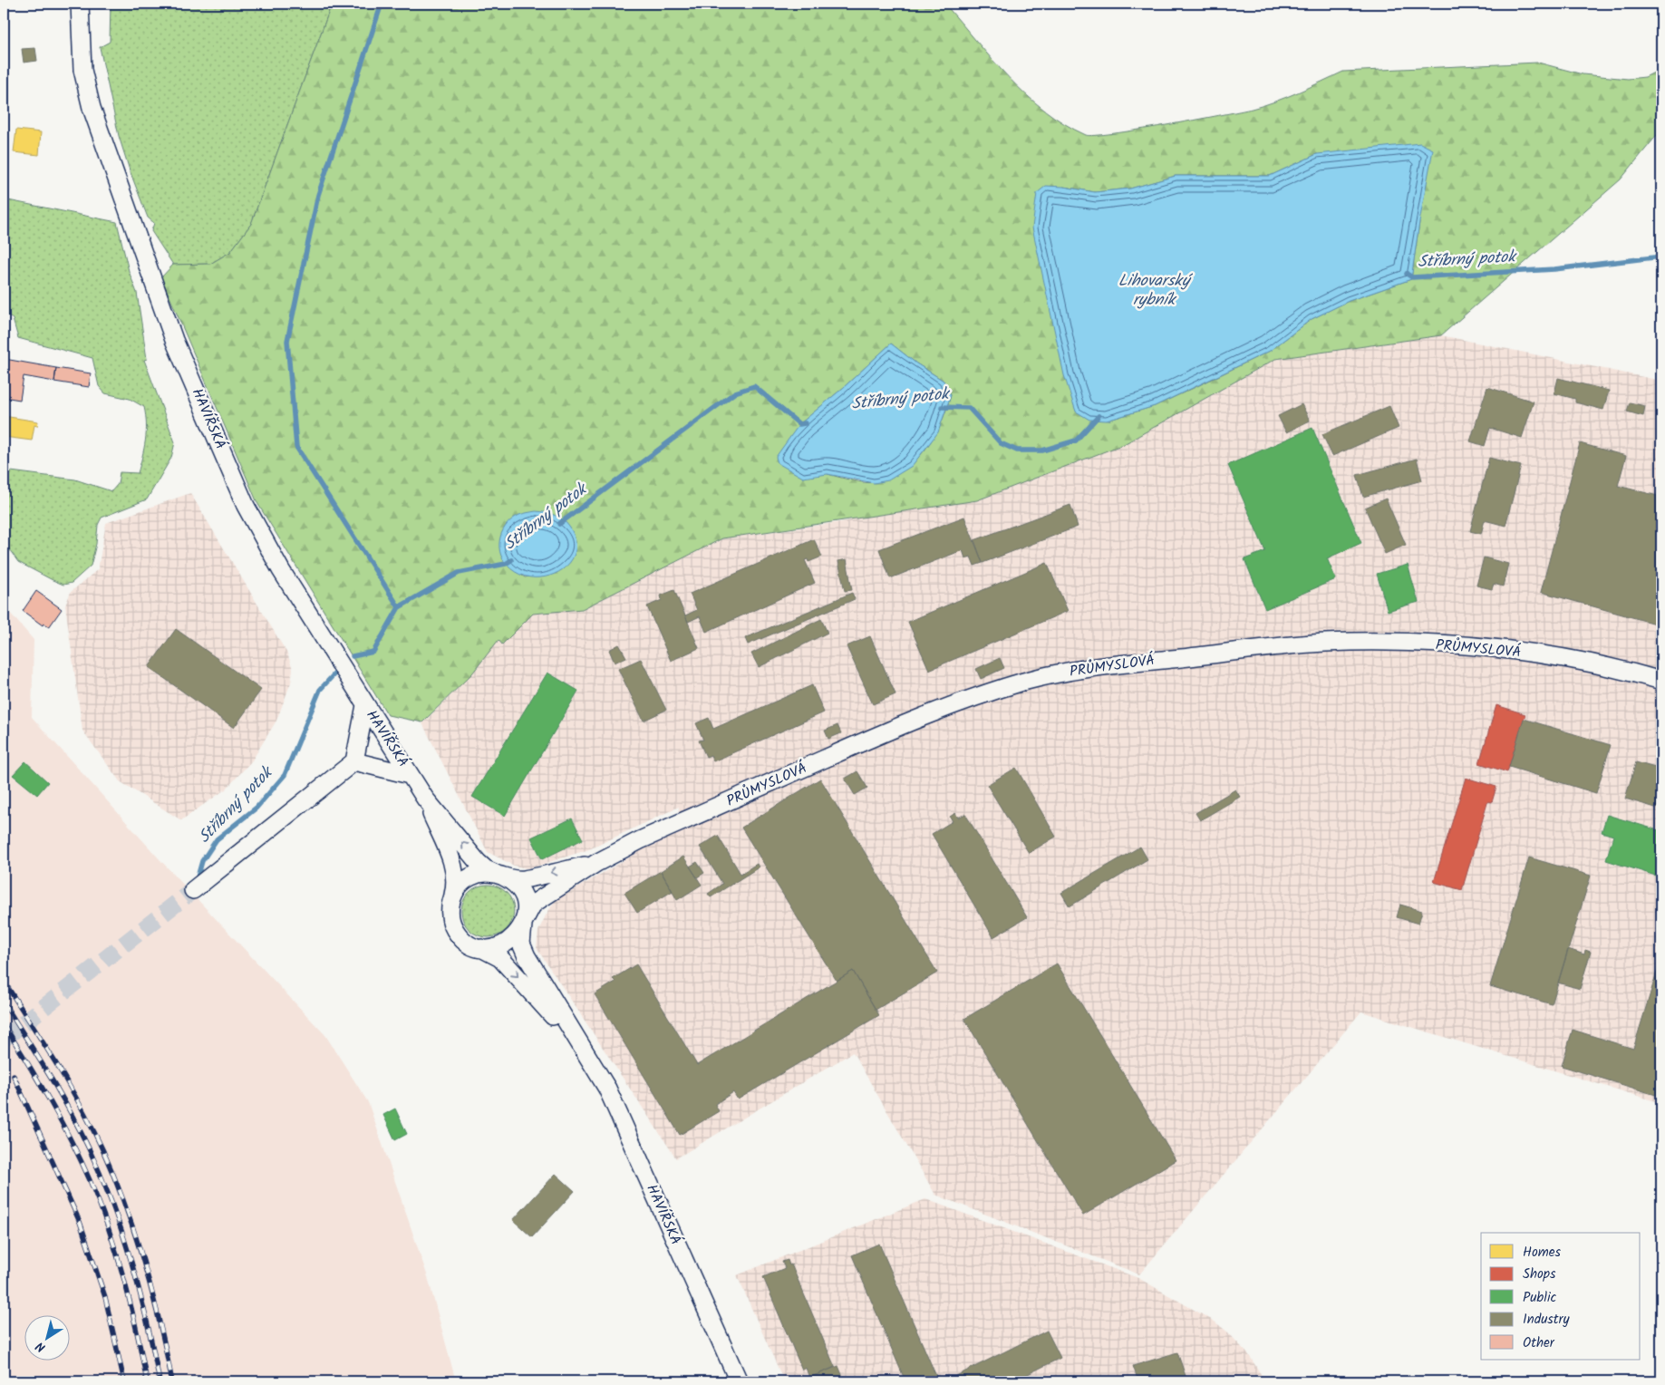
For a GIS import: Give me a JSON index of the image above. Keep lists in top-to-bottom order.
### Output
{
  "streets": {
    "street": ["HAVÍŘSKÁ", "PRŮMYSLOVÁ"]
  },
  "crossings": [
    ["HAVÍŘSKÁ", "PRŮMYSLOVÁ"]
  ],
  "water": ["Stříbrný potok", "Lihovarský rybník"],
  "legend": [
    "Homes",
    "Shops",
    "Public",
    "Industry",
    "Other"
  ],
  "north": "bottom left"
}
